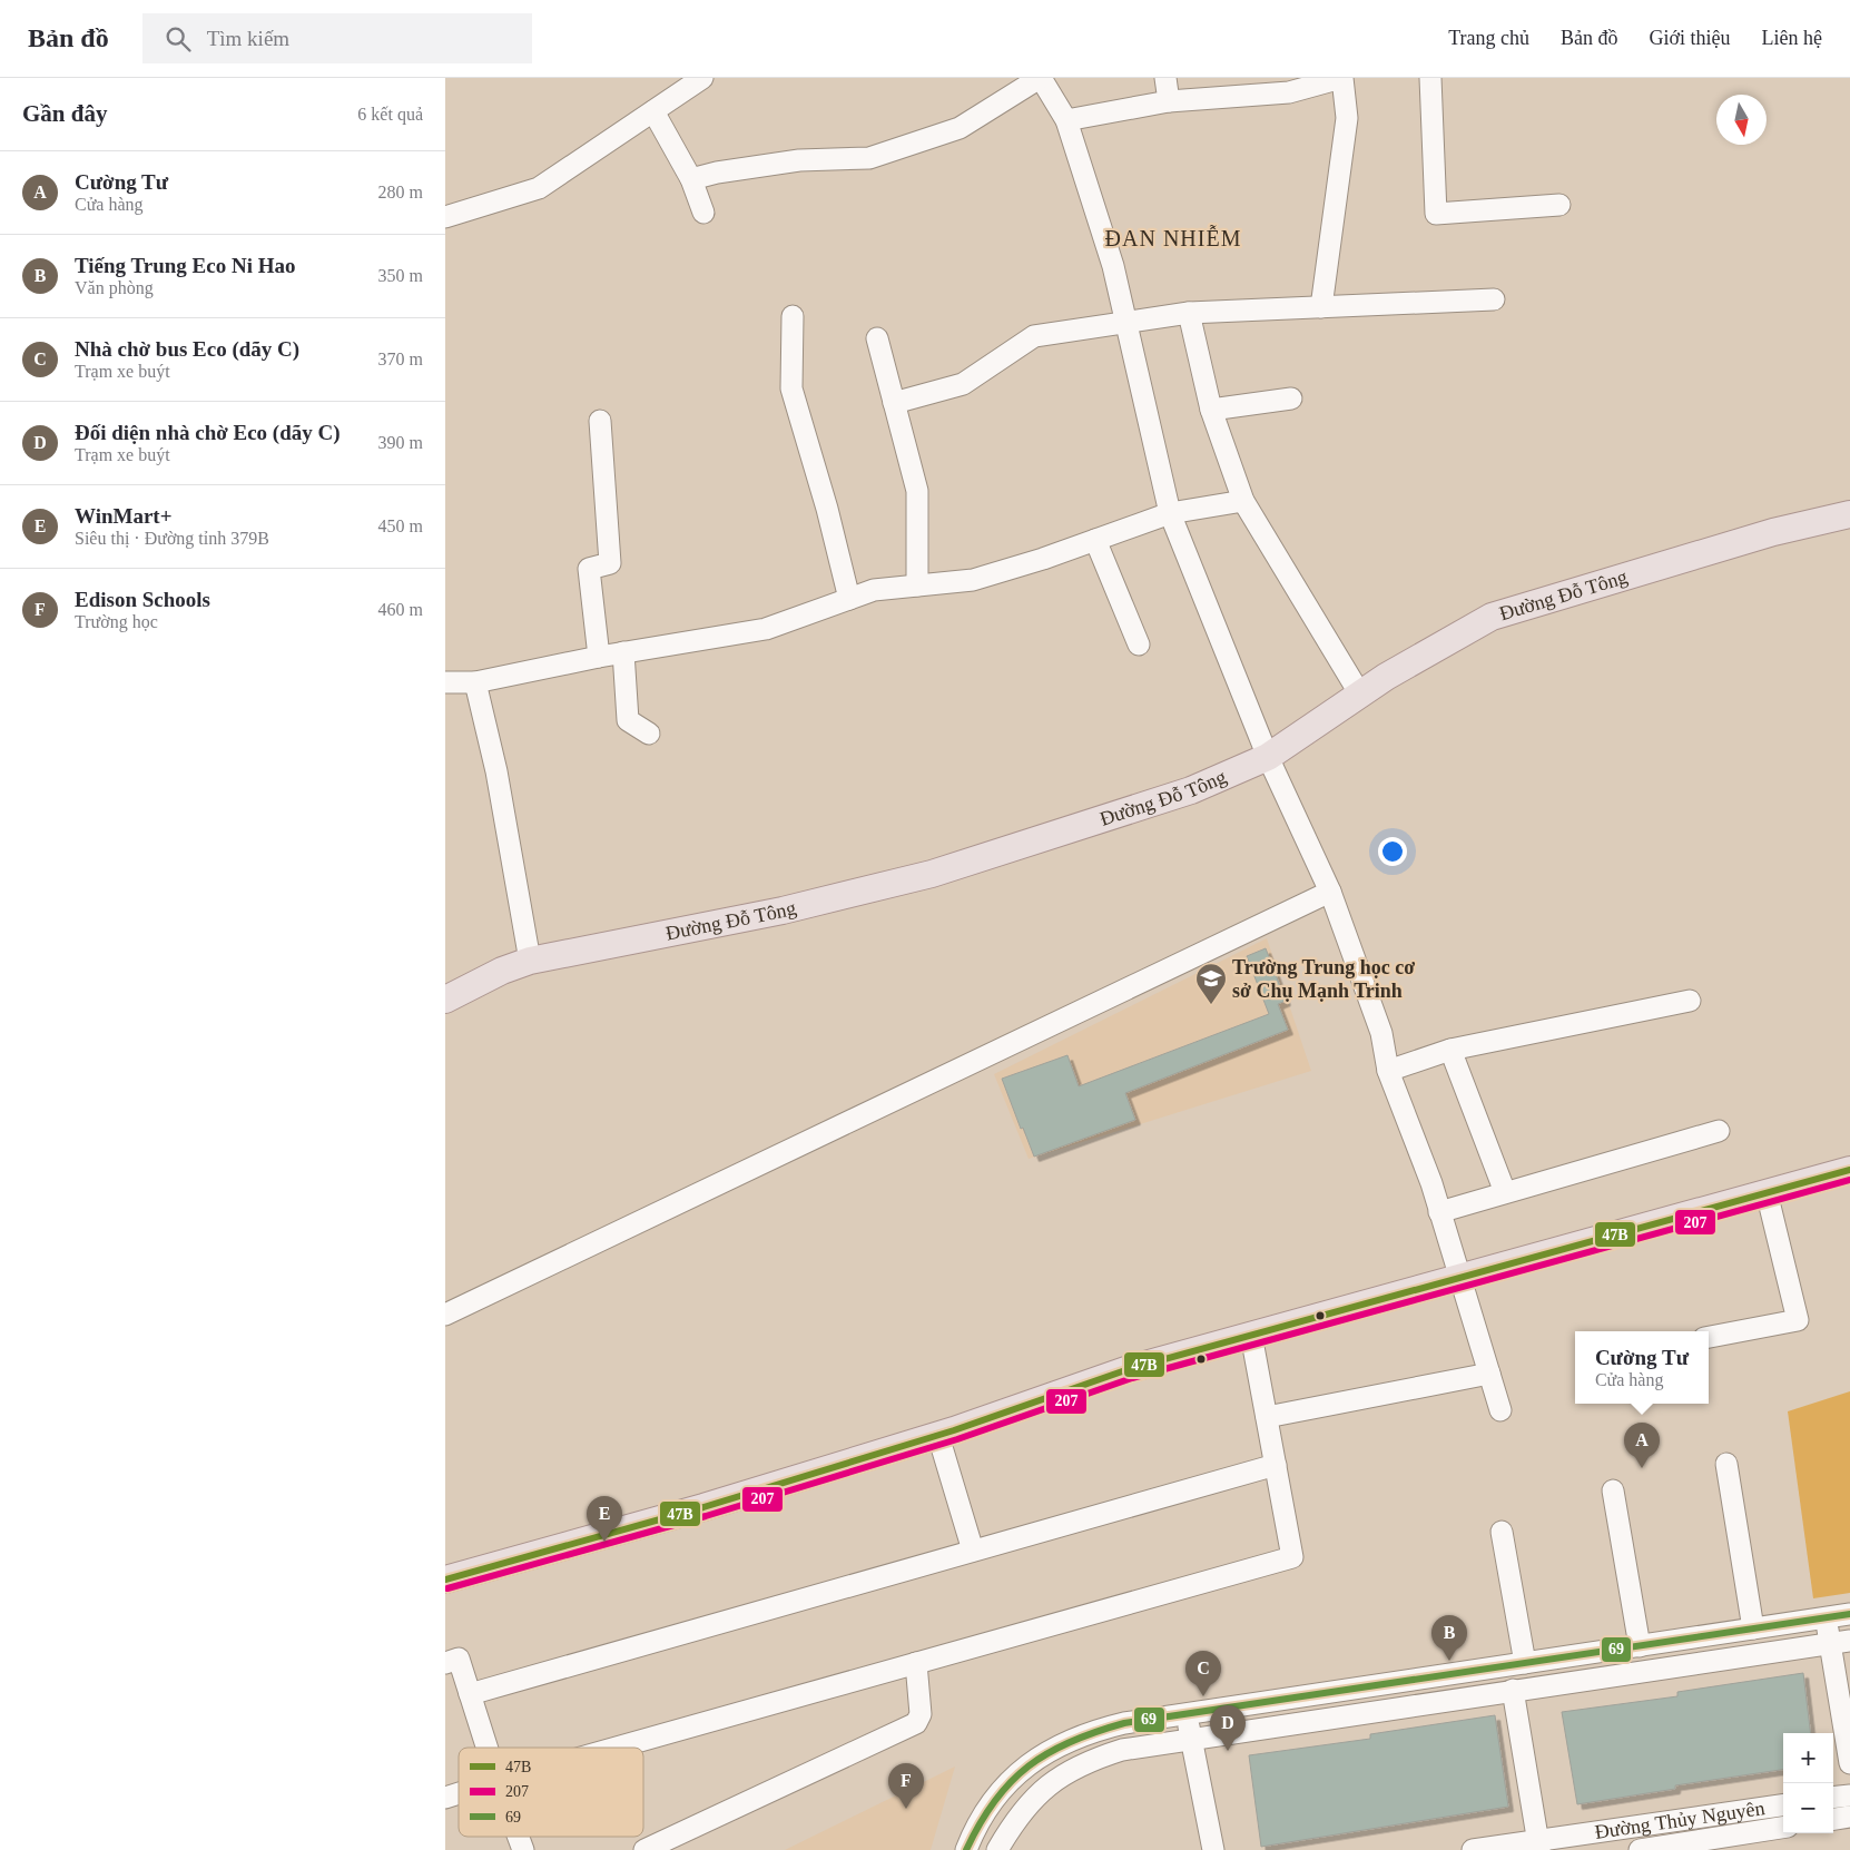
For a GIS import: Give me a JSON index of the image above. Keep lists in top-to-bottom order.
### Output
{
  "streets": {
    "main road": ["Đường Đỗ Tông"],
    "street": ["Đường Thủy Nguyên"]
  },
  "districts": ["ĐAN NHIỄM"],
  "places": {
    "school or university": ["Trường Trung học cơ sở Chụ Mạnh Trinh"]
  },
  "lines": ["transit line 47B", "transit line 207", "transit line 69"],
  "legend": ["47B", "207", "69"],
  "north": "bottom",
  "page": {
    "header": "Bản đồ",
    "search": "Tìm kiếm",
    "nav": [
      "Trang chủ",
      "Bản đồ",
      "Giới thiệu",
      "Liên hệ"
    ],
    "heading": ["Gần đây", "6 kết quả"],
    "list": [
      {
        "mark": "A",
        "name": "Cường Tư",
        "note": "Cửa hàng",
        "value": "280 m"
      },
      {
        "mark": "B",
        "name": "Tiếng Trung Eco Ni Hao",
        "note": "Văn phòng",
        "value": "350 m"
      },
      {
        "mark": "C",
        "name": "Nhà chờ bus Eco (dãy C)",
        "note": "Trạm xe buýt",
        "value": "370 m"
      },
      {
        "mark": "D",
        "name": "Đối diện nhà chờ Eco (dãy C)",
        "note": "Trạm xe buýt",
        "value": "390 m"
      },
      {
        "mark": "E",
        "name": "WinMart+",
        "note": "Siêu thị · Đường tỉnh 379B",
        "value": "450 m"
      },
      {
        "mark": "F",
        "name": "Edison Schools",
        "note": "Trường học",
        "value": "460 m"
      }
    ],
    "popup": ["Cường Tư", "Cửa hàng"],
    "pins": [
      "A",
      "E",
      "B",
      "C",
      "D",
      "F"
    ],
    "map_buttons": ["+", "−"]
  }
}
